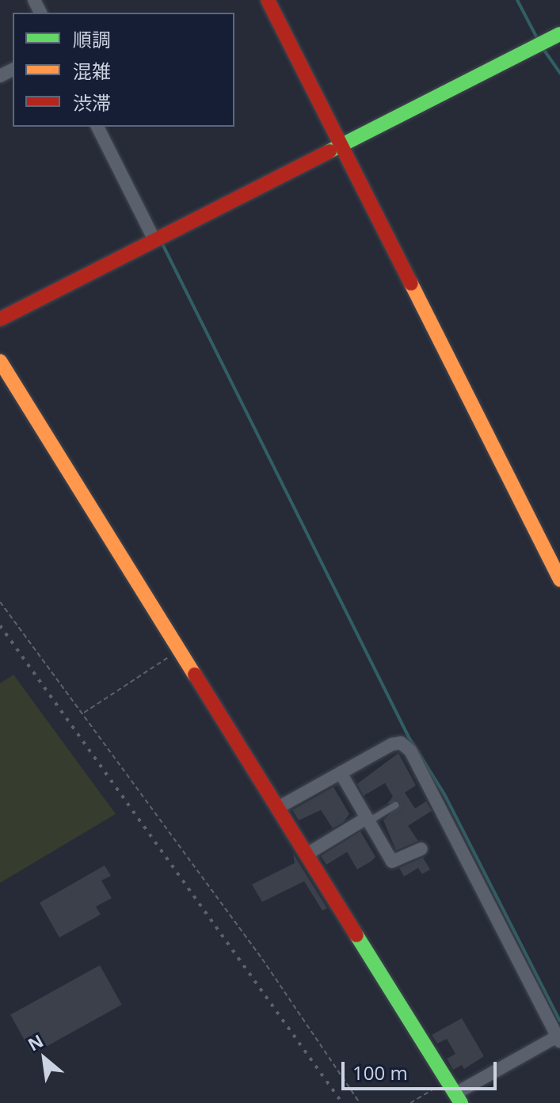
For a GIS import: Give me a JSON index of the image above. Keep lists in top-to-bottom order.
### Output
{
  "legend": ["順調", "混雑", "渋滞"],
  "scale_bar": "100 m",
  "north": "top left"
}
